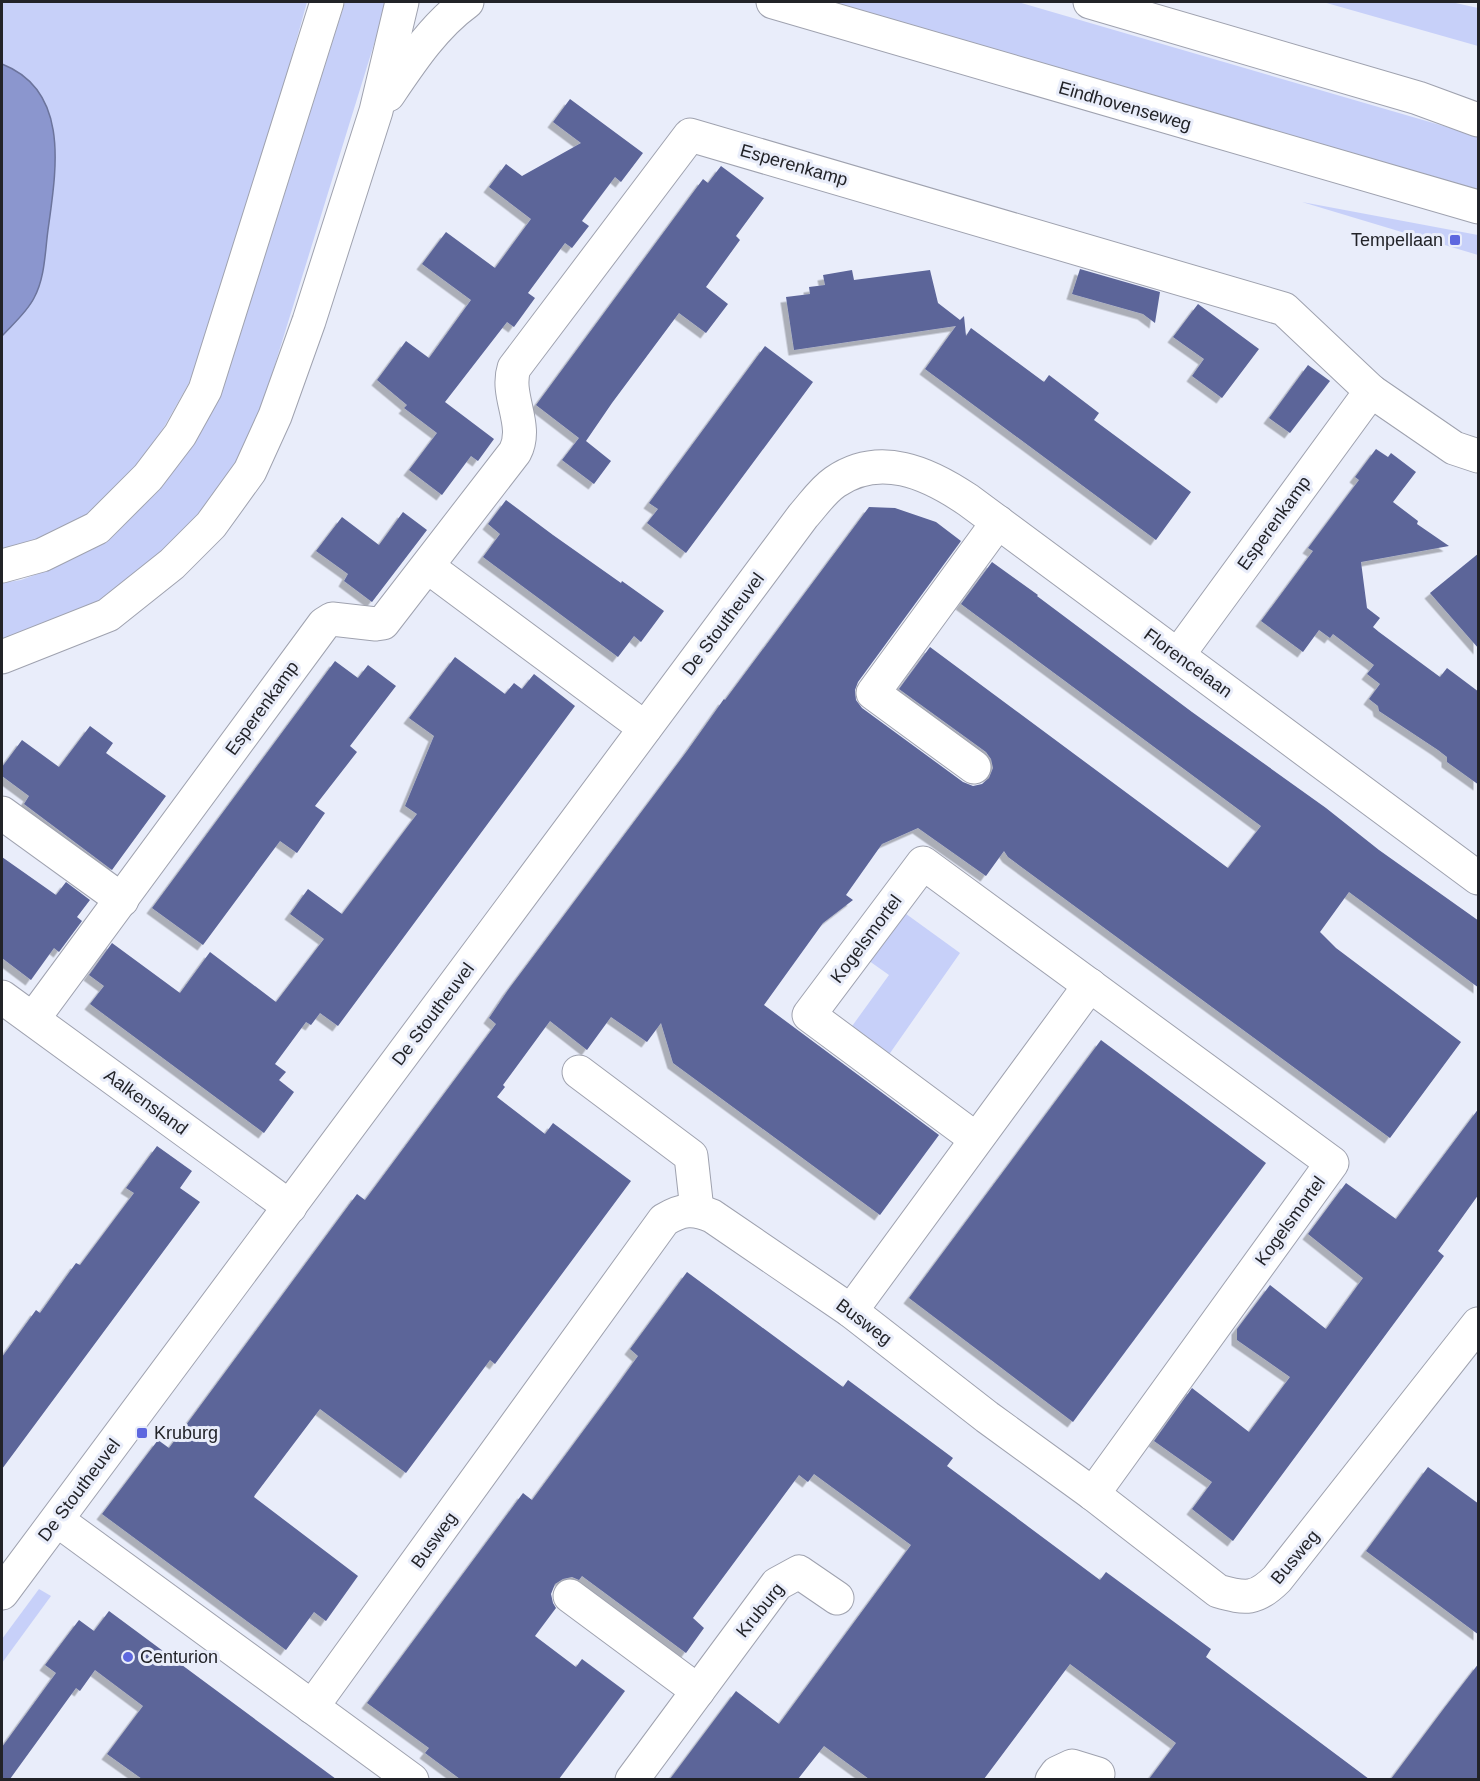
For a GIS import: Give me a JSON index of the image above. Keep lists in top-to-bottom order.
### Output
{
  "streets": {
    "main road": [
      "Eindhovenseweg",
      "Esperenkamp",
      "De Stoutheuvel",
      "Florencelaan",
      "Kogelsmortel",
      "Aalkensland",
      "Busweg",
      "Kruburg"
    ]
  },
  "crossings": [
    ["Esperenkamp", "Florencelaan"],
    ["Esperenkamp", "Aalkensland"],
    ["De Stoutheuvel", "Florencelaan"],
    ["De Stoutheuvel", "Aalkensland"],
    ["Kogelsmortel", "Busweg"]
  ],
  "places": {
    "transit": ["Tempellaan", "Kruburg"],
    "other": ["Centurion"]
  }
}
